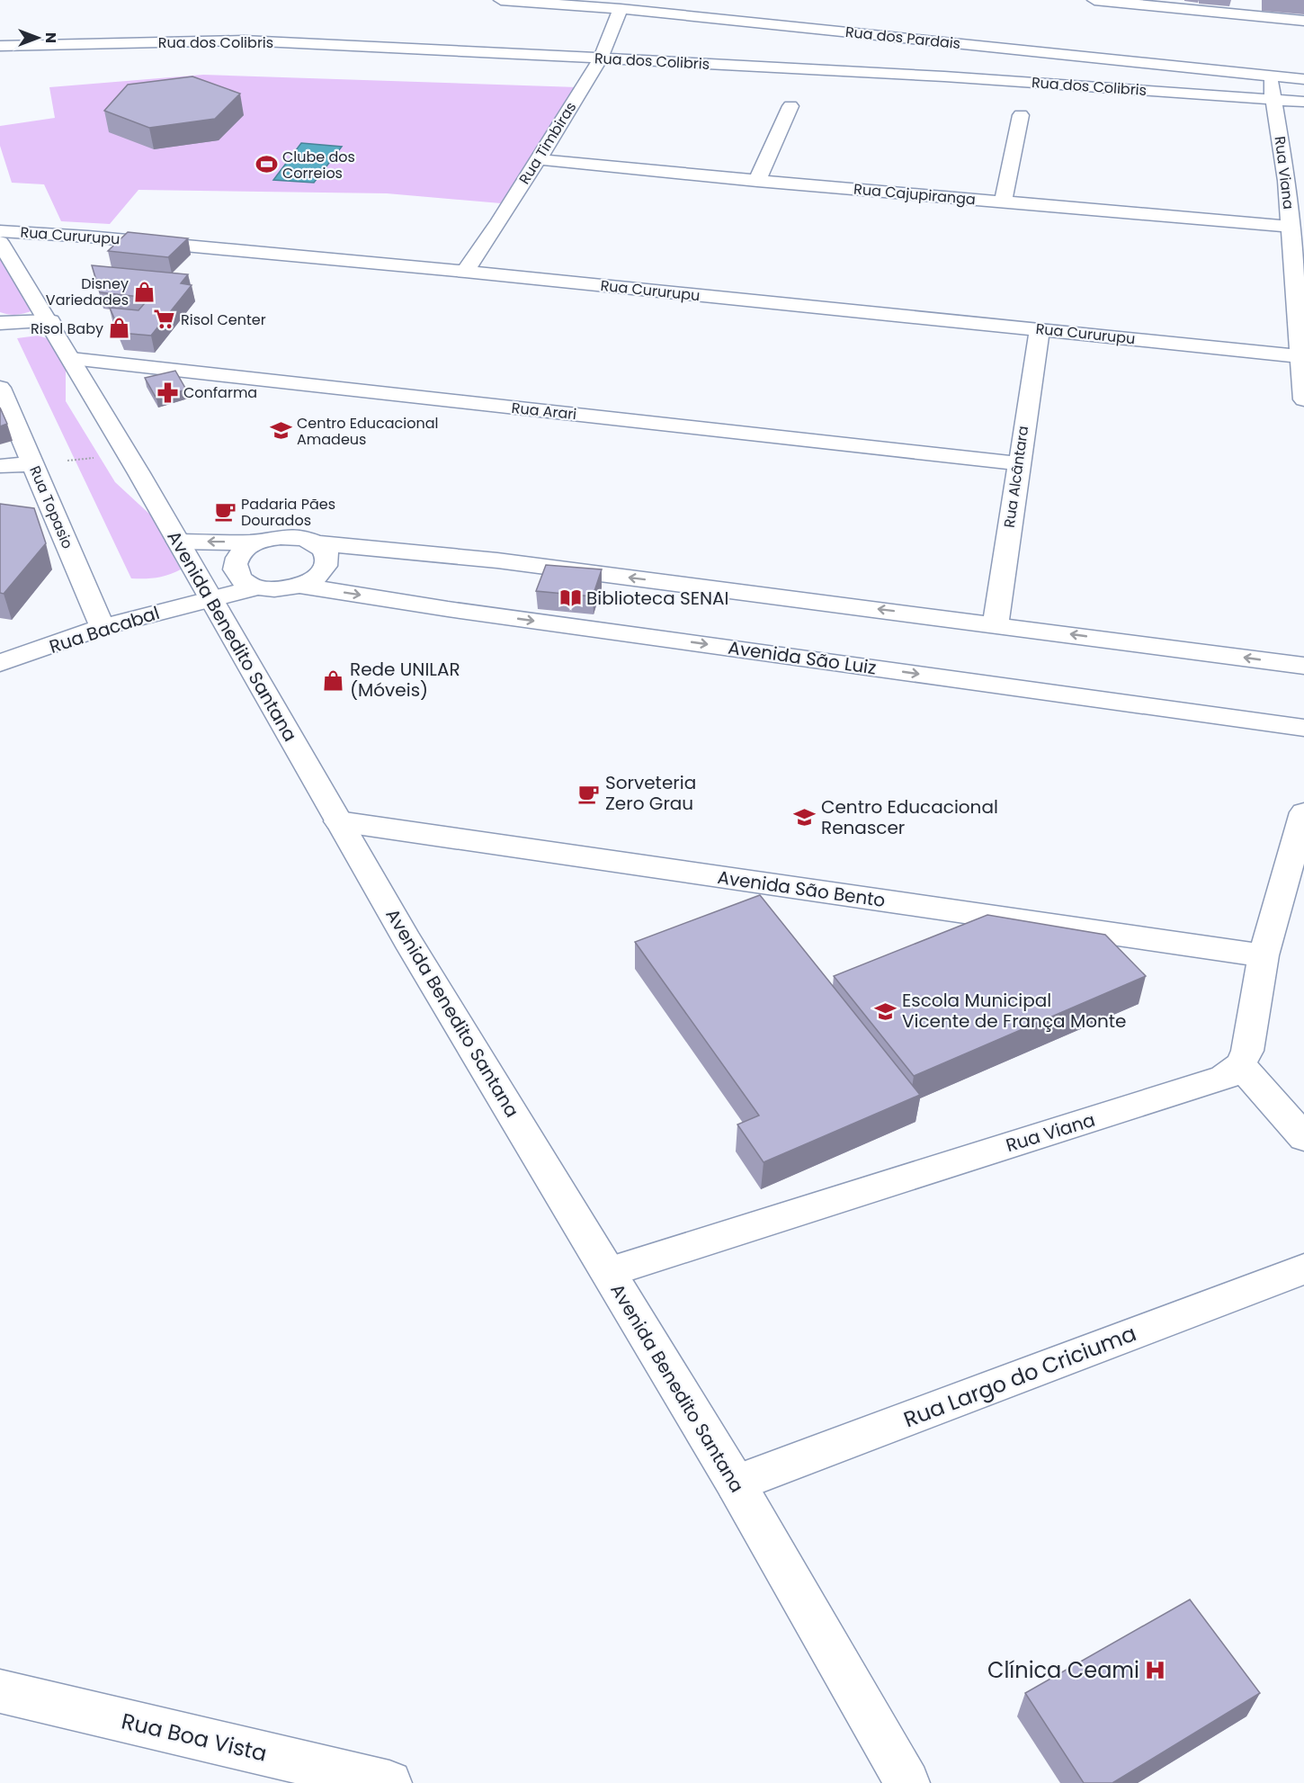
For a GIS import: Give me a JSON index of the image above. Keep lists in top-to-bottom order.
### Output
{
  "streets": {
    "street": [
      "Rua dos Pardais",
      "Rua dos Colibris",
      "Rua Timbiras",
      "Rua Viana",
      "Rua Cajupiranga",
      "Rua Cururupu",
      "Rua Arari",
      "Rua Alcântara",
      "Rua Topasio",
      "Rua Bacabal",
      "Avenida Benedito Santana",
      "Avenida São Luiz",
      "Avenida São Bento",
      "Rua Largo do Criciuma",
      "Rua Boa Vista"
    ]
  },
  "crossings": [
    ["Rua dos Pardais", "Rua Timbiras"],
    ["Rua dos Pardais", "Rua Viana"],
    ["Rua dos Colibris", "Rua Timbiras"],
    ["Rua dos Colibris", "Rua Viana"],
    ["Rua Timbiras", "Rua Cajupiranga"],
    ["Rua Timbiras", "Rua Cururupu"],
    ["Rua Viana", "Rua Cajupiranga"],
    ["Rua Viana", "Rua Cururupu"],
    ["Rua Viana", "Avenida Benedito Santana"],
    ["Rua Cururupu", "Rua Alcântara"],
    ["Rua Arari", "Rua Alcântara"],
    ["Rua Arari", "Avenida Benedito Santana"],
    ["Rua Topasio", "Rua Bacabal"],
    ["Rua Bacabal", "Avenida Benedito Santana"],
    ["Avenida Benedito Santana", "Avenida São Bento"],
    ["Avenida Benedito Santana", "Rua Largo do Criciuma"]
  ],
  "places": {
    "sports": ["Clube dos Correios"],
    "shop": ["Disney Variedades", "Risol Baby", "Rede UNILAR (Móveis)"],
    "supermarket": ["Risol Center"],
    "pharmacy": ["Confarma"],
    "school or university": ["Centro Educacional Amadeus", "Centro Educacional Renascer", "Escola Municipal Vicente de França Monte"],
    "cafe": ["Padaria Pães Dourados", "Sorveteria Zero Grau"],
    "library": ["Biblioteca SENAI"],
    "hospital": ["Clínica Ceami"]
  },
  "north": "right"
}
